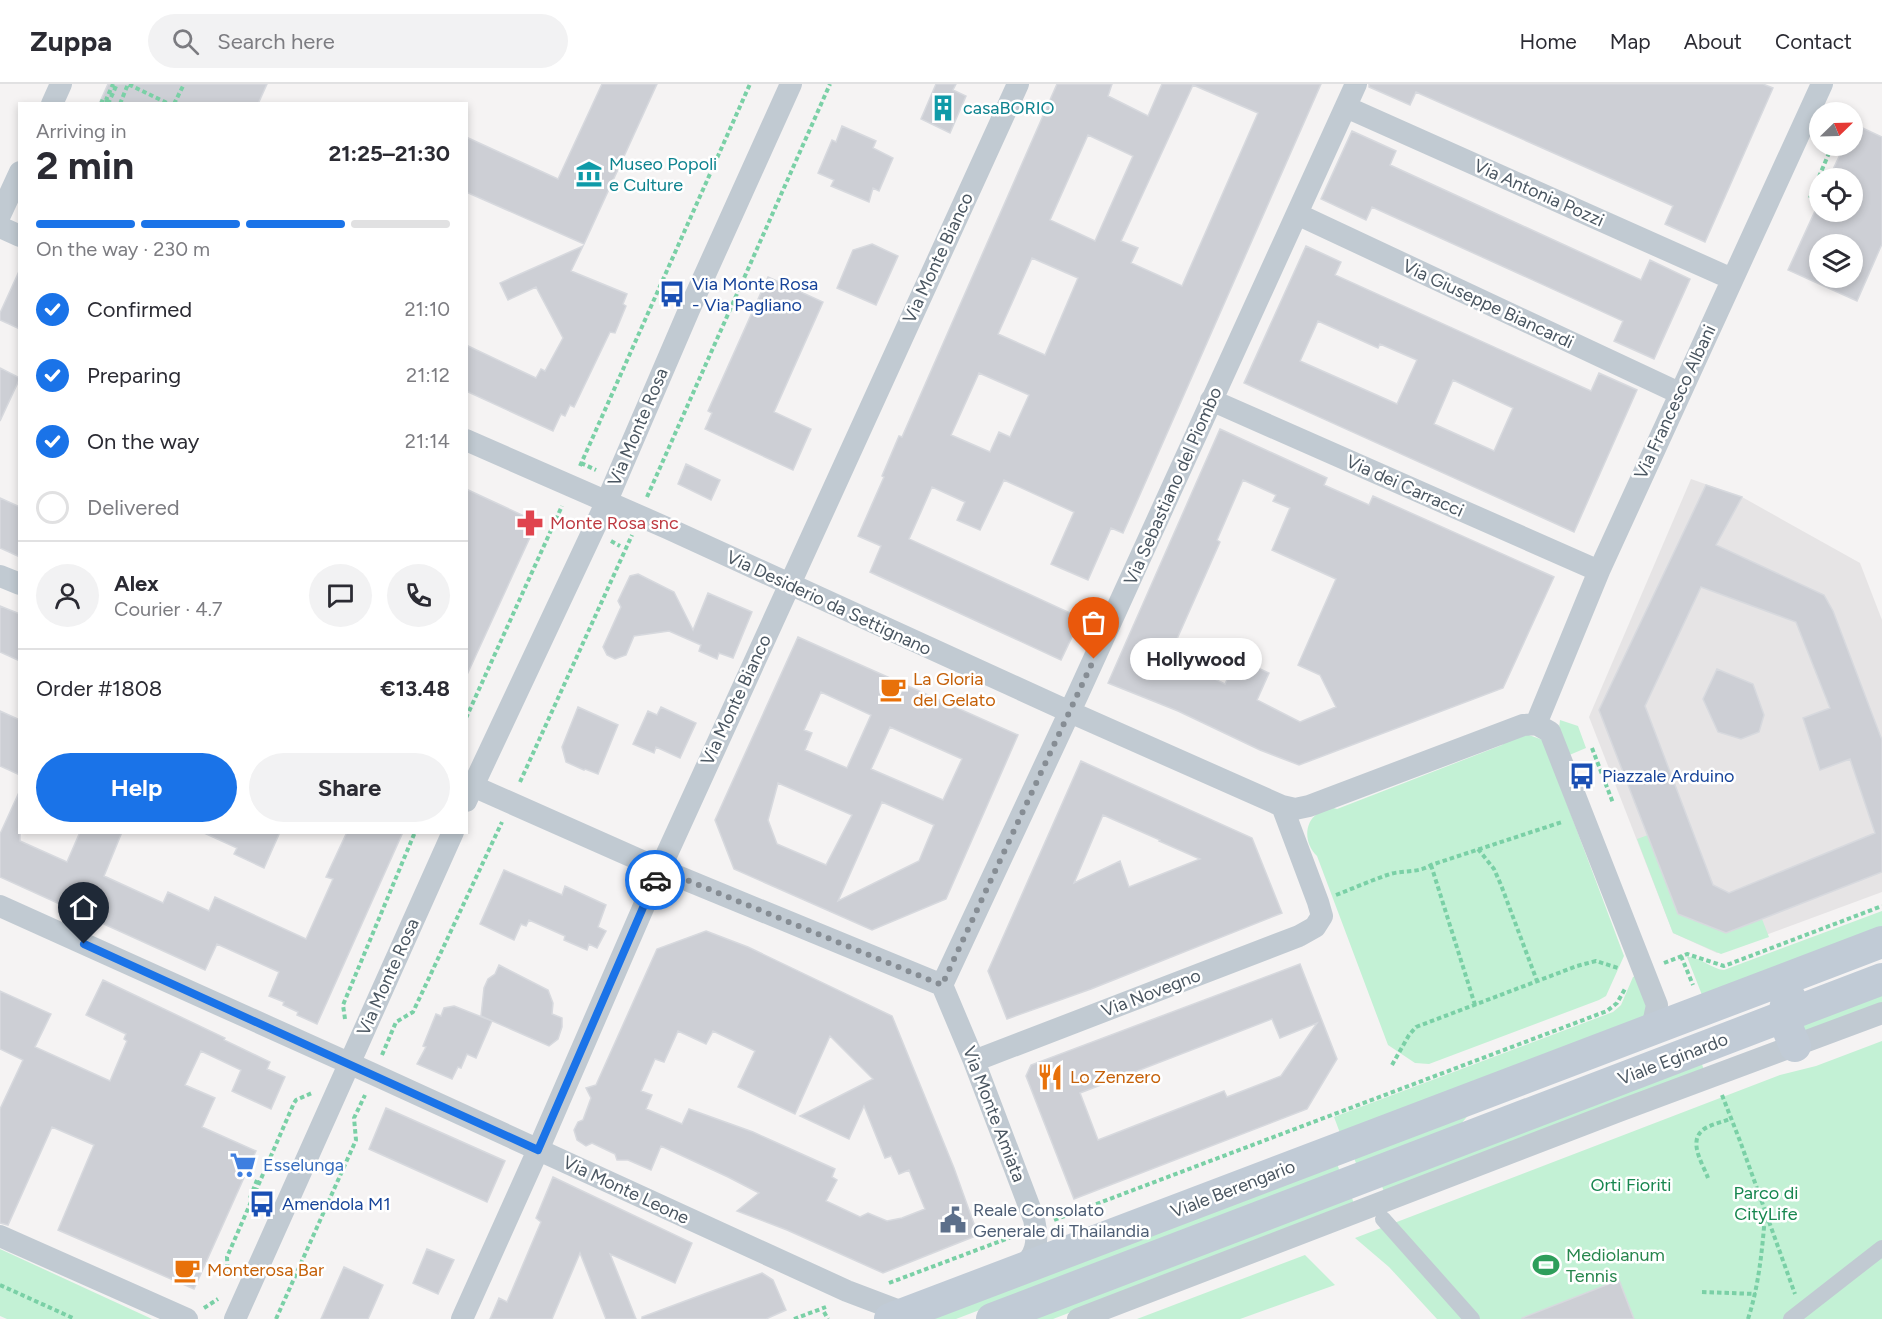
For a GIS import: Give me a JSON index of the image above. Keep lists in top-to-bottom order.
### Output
{
  "streets": {
    "main road": ["Viale Eginardo", "Viale Berengario"],
    "street": [
      "Via Antonia Pozzi",
      "Via Monte Bianco",
      "Via Giuseppe Biancardi",
      "Via Francesco Albani",
      "Via Monte Rosa",
      "Via Sebastiano del Piombo",
      "Via dei Carracci",
      "Via Desiderio da Settignano",
      "Via Novegno",
      "Via Monte Amiata",
      "Via Monte Leone"
    ]
  },
  "crossings": [
    ["Via Antonia Pozzi", "Via Francesco Albani"],
    ["Via Antonia Pozzi", "Via Sebastiano del Piombo"],
    ["Via Monte Bianco", "Via Desiderio da Settignano"],
    ["Via Monte Bianco", "Via Monte Leone"],
    ["Via Giuseppe Biancardi", "Via Francesco Albani"],
    ["Via Giuseppe Biancardi", "Via Sebastiano del Piombo"],
    ["Via Francesco Albani", "Via dei Carracci"],
    ["Via Monte Rosa", "Via Desiderio da Settignano"],
    ["Via Monte Rosa", "Via Monte Leone"],
    ["Via Sebastiano del Piombo", "Via dei Carracci"],
    ["Via Sebastiano del Piombo", "Via Desiderio da Settignano"],
    ["Via Sebastiano del Piombo", "Via Monte Amiata"],
    ["Via Novegno", "Via Monte Amiata"],
    ["Viale Eginardo", "Viale Berengario"],
    ["Via Monte Amiata", "Viale Berengario"],
    ["Viale Berengario", "Via Monte Leone"]
  ],
  "parks": ["Orti Fioriti", "Parco di CityLife"],
  "places": {
    "building": ["casaBORIO"],
    "museum": ["Museo Popoli e Culture"],
    "bus stop": ["Via Monte Rosa - Via Pagliano", "Piazzale Arduino", "Amendola M1"],
    "pharmacy": ["Monte Rosa snc"],
    "other": ["Hollywood"],
    "cafe": ["La Gloria del Gelato", "Monterosa Bar"],
    "restaurant": ["Lo Zenzero"],
    "supermarket": ["Esselunga"],
    "public building": ["Reale Consolato Generale di Thailandia"],
    "sports": ["Mediolanum Tennis"]
  },
  "north": "top right",
  "page": {
    "header": "Zuppa",
    "search": "Search here",
    "nav": [
      "Home",
      "Map",
      "About",
      "Contact"
    ],
    "heading": ["2 min", "Arriving in", "21:25–21:30"],
    "panel": [
      "Alex",
      "Courier · 4.7",
      "Order #1808",
      "€13.48"
    ],
    "bar": "On the way · 230 m",
    "list": [
      ["Confirmed", "21:10"],
      ["Preparing", "21:12"],
      ["On the way", "21:14"],
      "Delivered"
    ],
    "bubble": "Hollywood",
    "buttons": ["Help", "Share"]
  }
}
